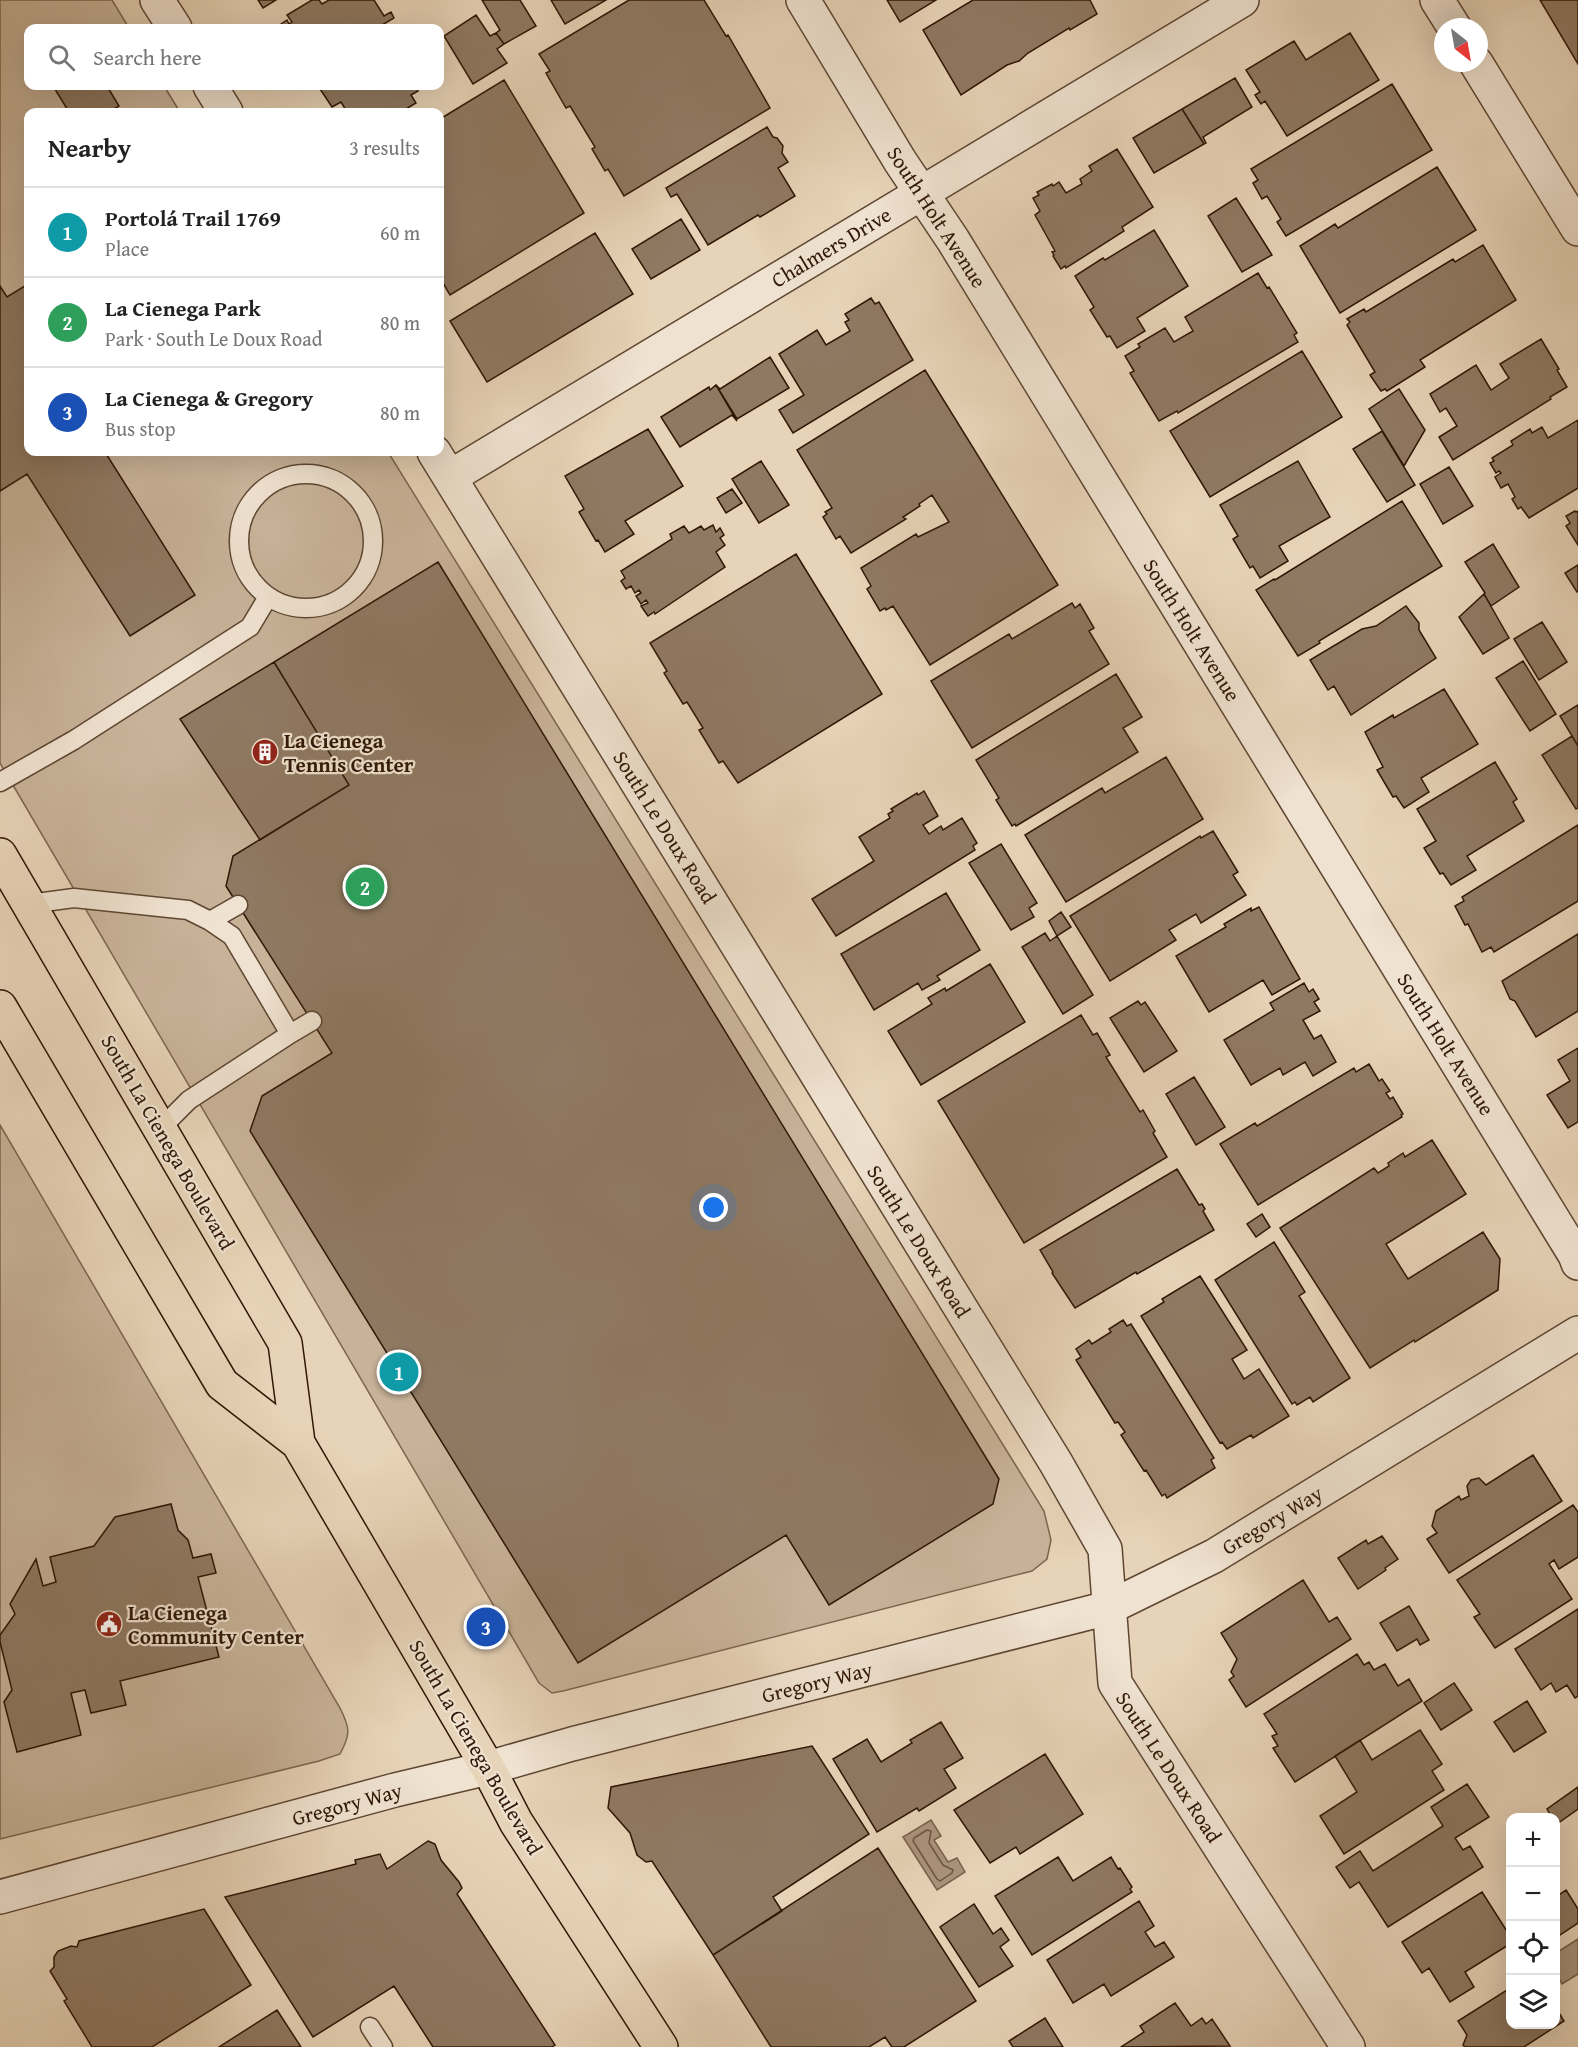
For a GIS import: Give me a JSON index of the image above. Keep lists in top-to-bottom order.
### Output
{
  "streets": {
    "main road": ["South La Cienega Boulevard"],
    "street": [
      "South Holt Avenue",
      "Chalmers Drive",
      "South Le Doux Road",
      "Gregory Way"
    ]
  },
  "crossings": [
    ["South Holt Avenue", "Chalmers Drive"],
    ["Chalmers Drive", "South Le Doux Road"],
    ["South Le Doux Road", "Gregory Way"],
    ["South La Cienega Boulevard", "Gregory Way"]
  ],
  "places": {
    "building": ["La Cienega Tennis Center"],
    "public building": ["La Cienega Community Center"]
  },
  "north": "bottom right",
  "page": {
    "search": "Search here",
    "heading": ["Nearby", "3 results"],
    "list": [
      {
        "mark": "1",
        "name": "Portolá Trail 1769",
        "note": "Place",
        "value": "60 m"
      },
      {
        "mark": "2",
        "name": "La Cienega Park",
        "note": "Park · South Le Doux Road",
        "value": "80 m"
      },
      {
        "mark": "3",
        "name": "La Cienega & Gregory",
        "note": "Bus stop",
        "value": "80 m"
      }
    ],
    "pins": ["2", "1", "3"],
    "map_buttons": ["+", "−"]
  }
}
